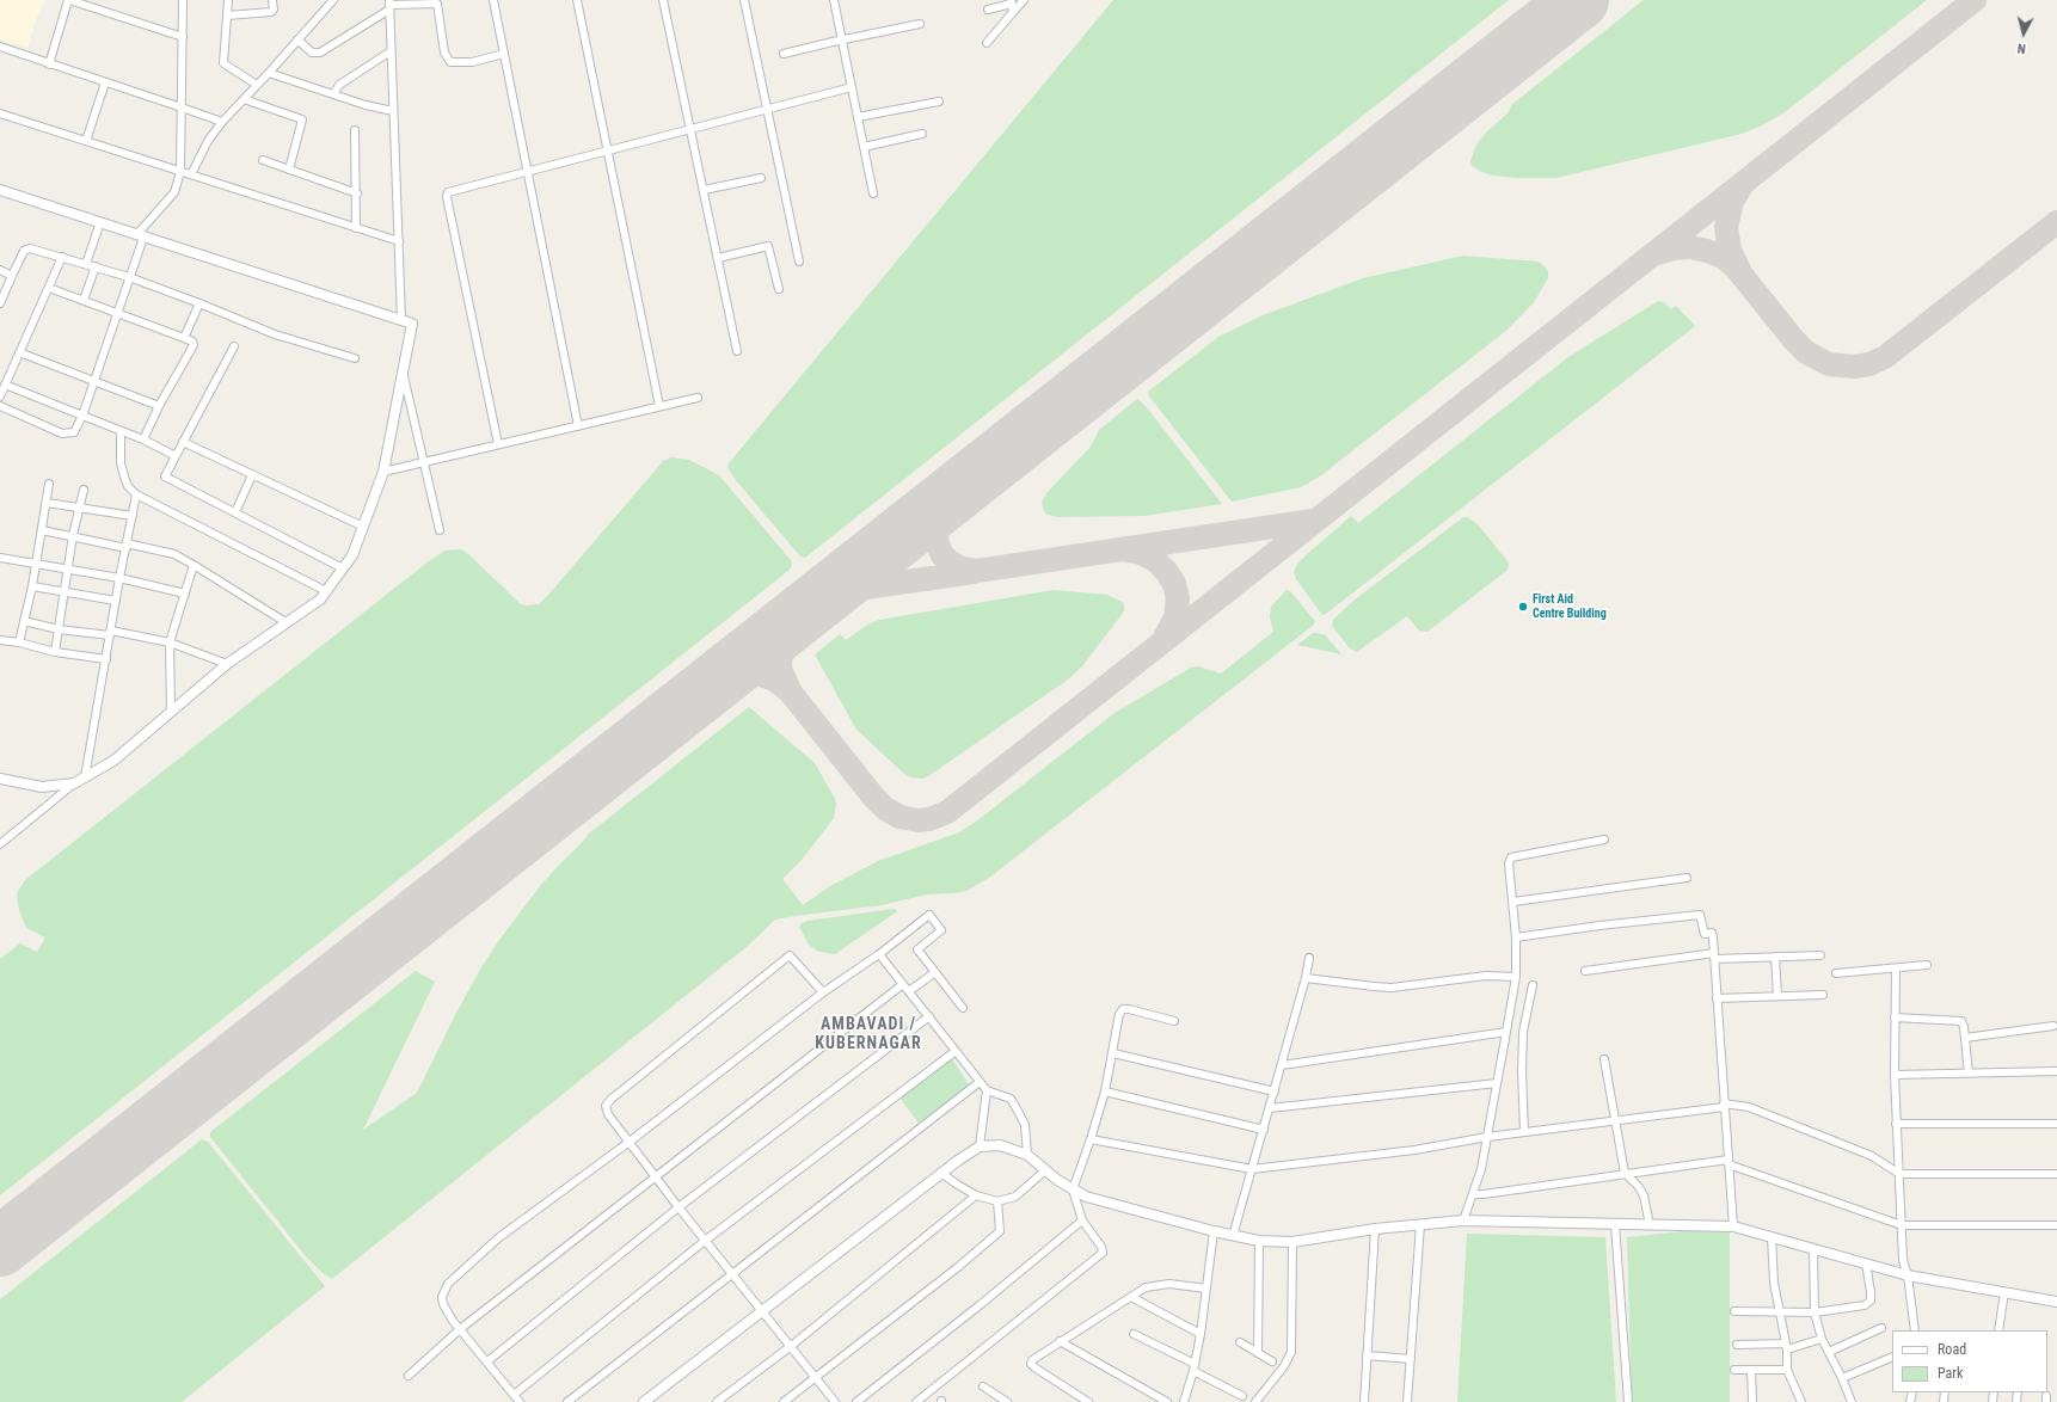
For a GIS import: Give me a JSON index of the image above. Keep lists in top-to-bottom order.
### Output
{
  "districts": ["AMBAVADI / KUBERNAGAR"],
  "places": ["First Aid Centre Building"],
  "legend": ["Road", "Park"],
  "north": "bottom"
}
